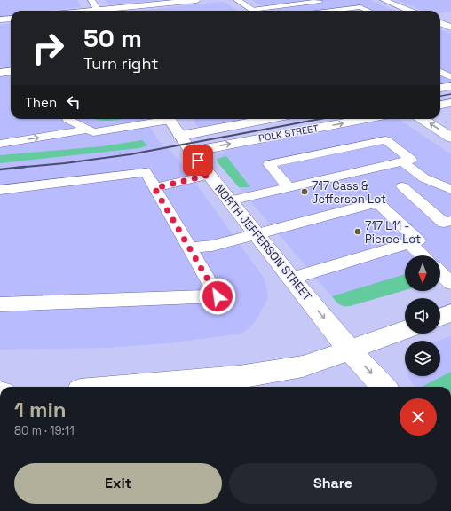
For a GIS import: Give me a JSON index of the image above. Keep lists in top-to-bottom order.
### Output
{
  "streets": {
    "street": ["POLK STREET", "NORTH JEFFERSON STREET"]
  },
  "crossings": [
    ["POLK STREET", "NORTH JEFFERSON STREET"]
  ],
  "one_way": ["NORTH JEFFERSON STREET"],
  "places": ["717 Cass & Jefferson Lot", "717 L11 - Pierce Lot"],
  "north": "bottom",
  "page": {
    "turn": ["50 m", "Turn right"],
    "then": "Then",
    "heading": ["1 min", "80 m · 19:11"],
    "buttons": ["Exit", "Share"]
  }
}
